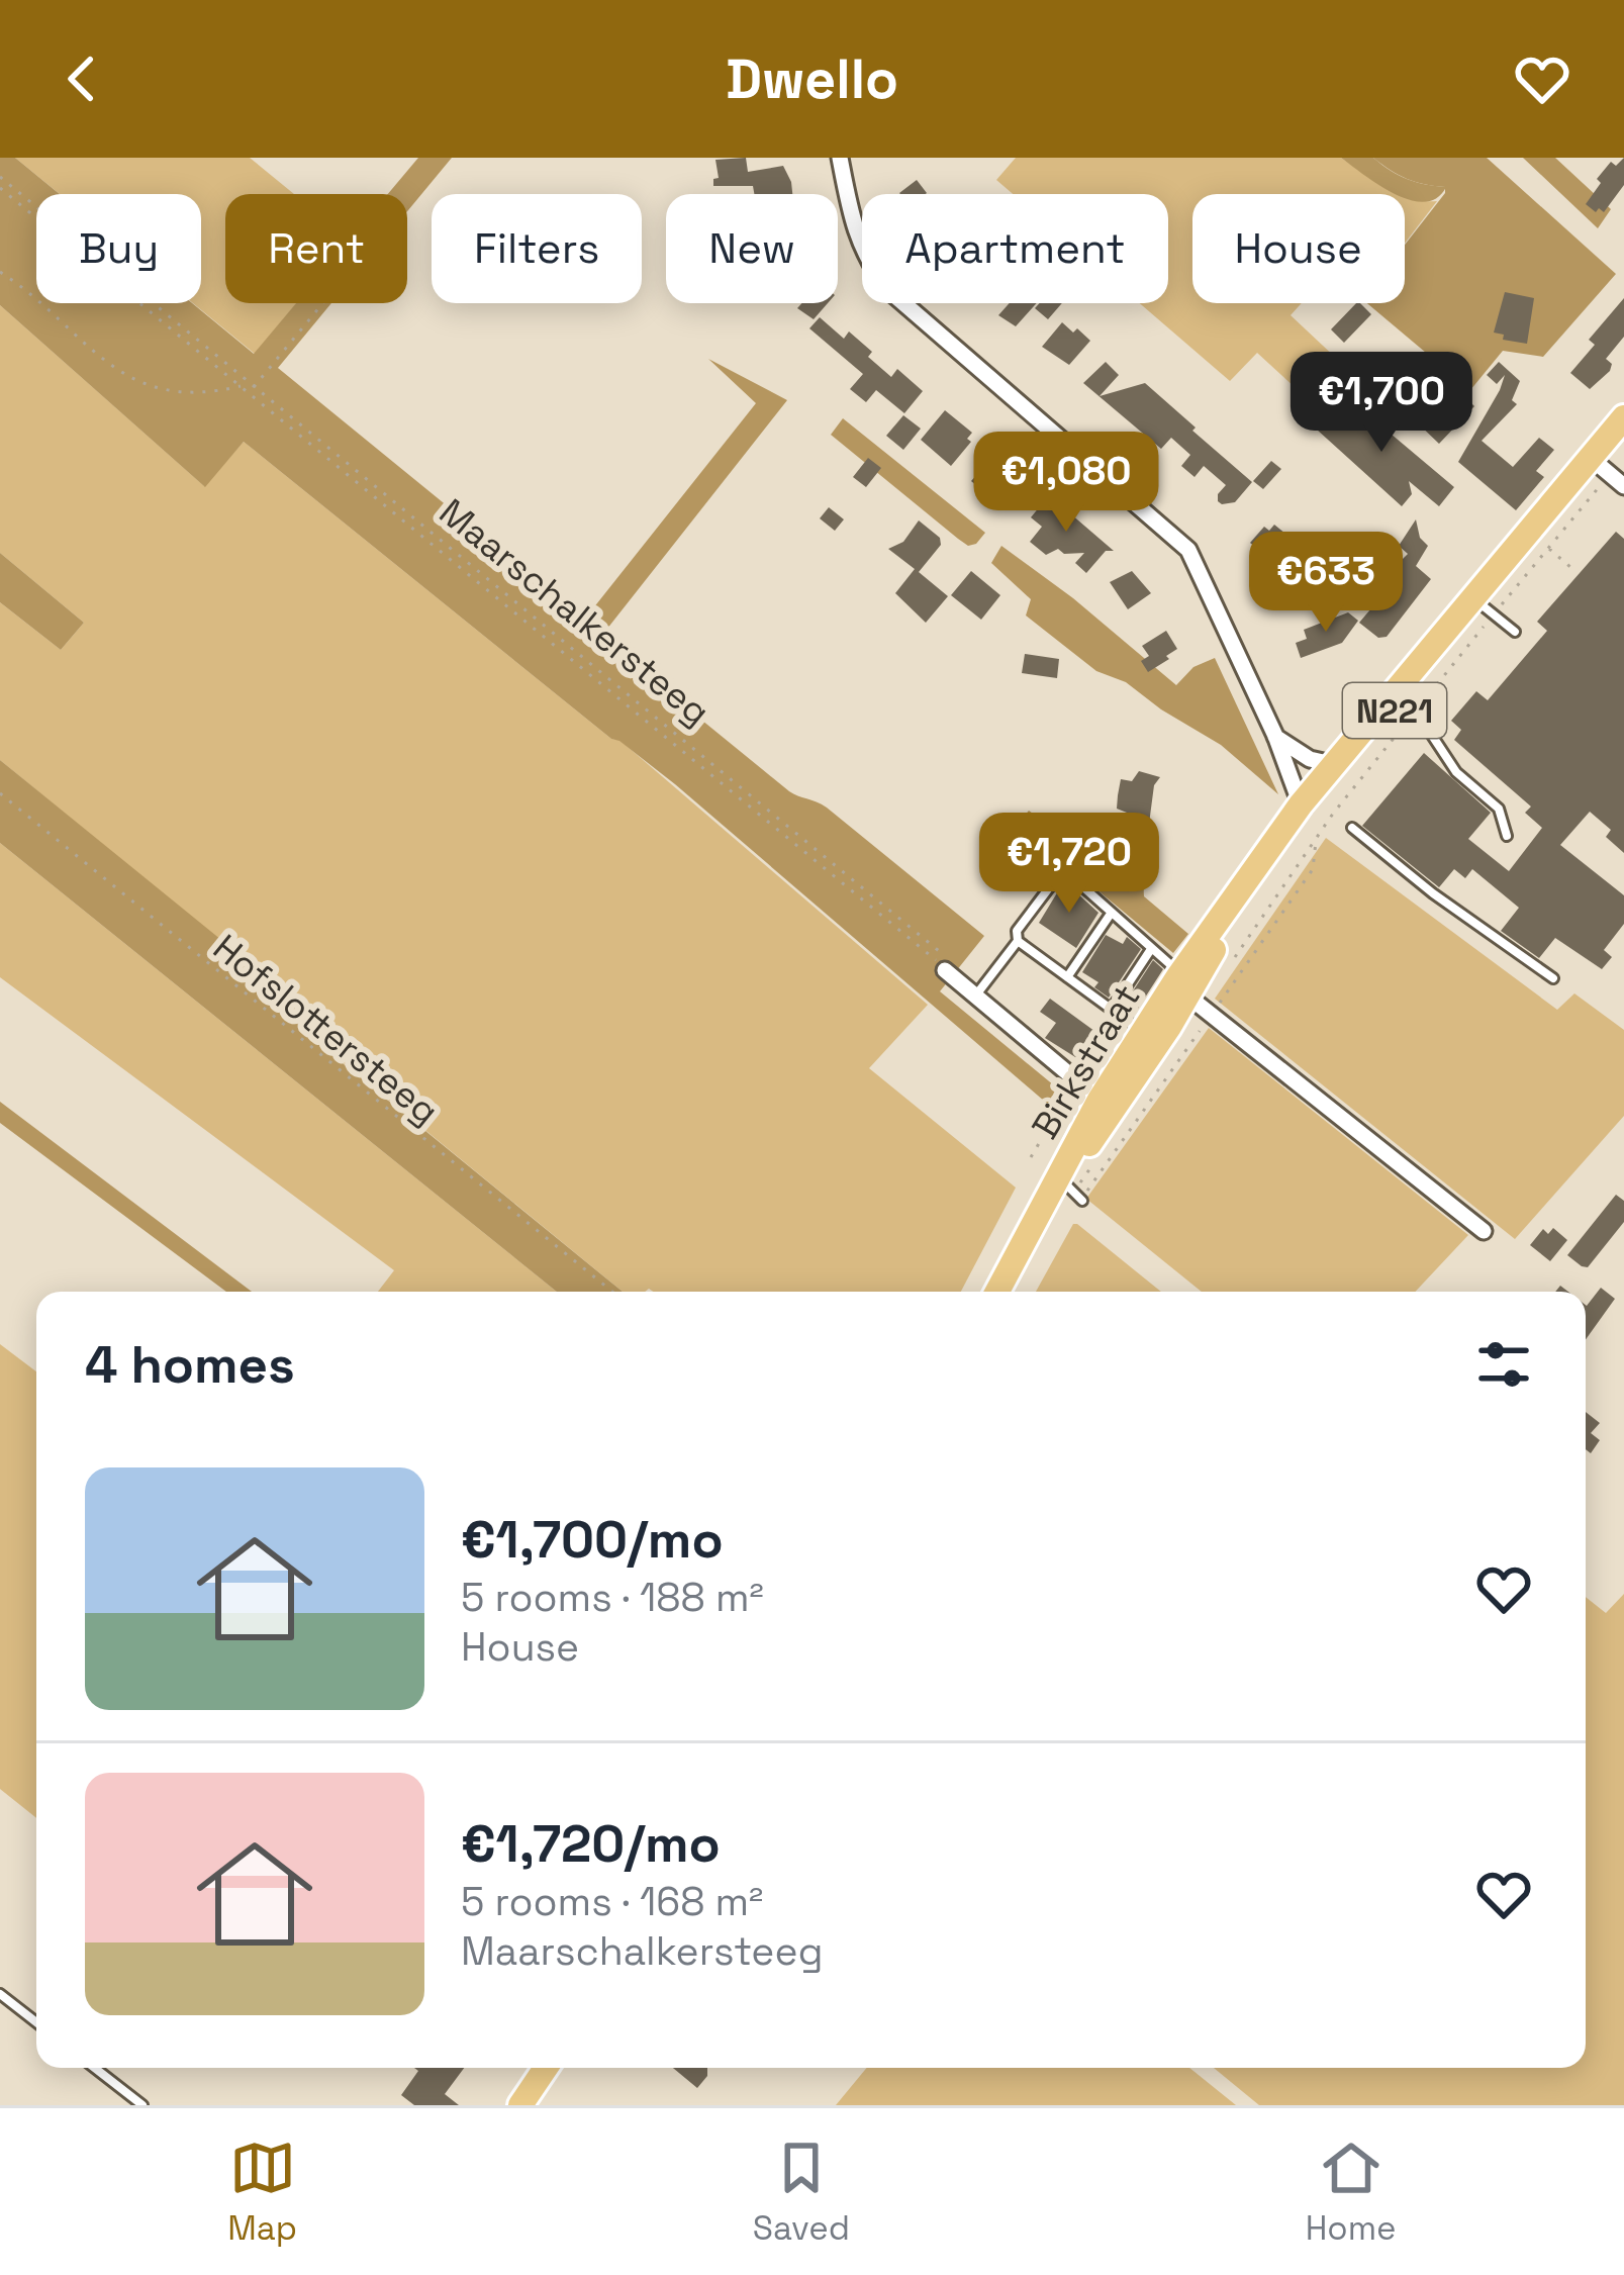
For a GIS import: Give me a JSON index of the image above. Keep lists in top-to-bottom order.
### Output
{
  "streets": {
    "main road": ["N221", "Birkstraat"],
    "path": ["Maarschalkersteeg", "Hofslottersteeg"]
  },
  "page": {
    "header": "Dwello",
    "chip": [
      "Buy",
      "Rent",
      "Filters",
      "New",
      "Apartment",
      "House"
    ],
    "price": [
      "€1,700",
      "€1,080",
      "€633",
      "€1,720"
    ],
    "heading": "4 homes",
    "list": [
      {
        "name": "€1,700/mo",
        "note": "5 rooms · 188 m² · House"
      },
      {
        "name": "€1,720/mo",
        "note": "5 rooms · 168 m² · Maarschalkersteeg"
      }
    ],
    "tabs": ["Map", "Saved", "Home"]
  }
}
